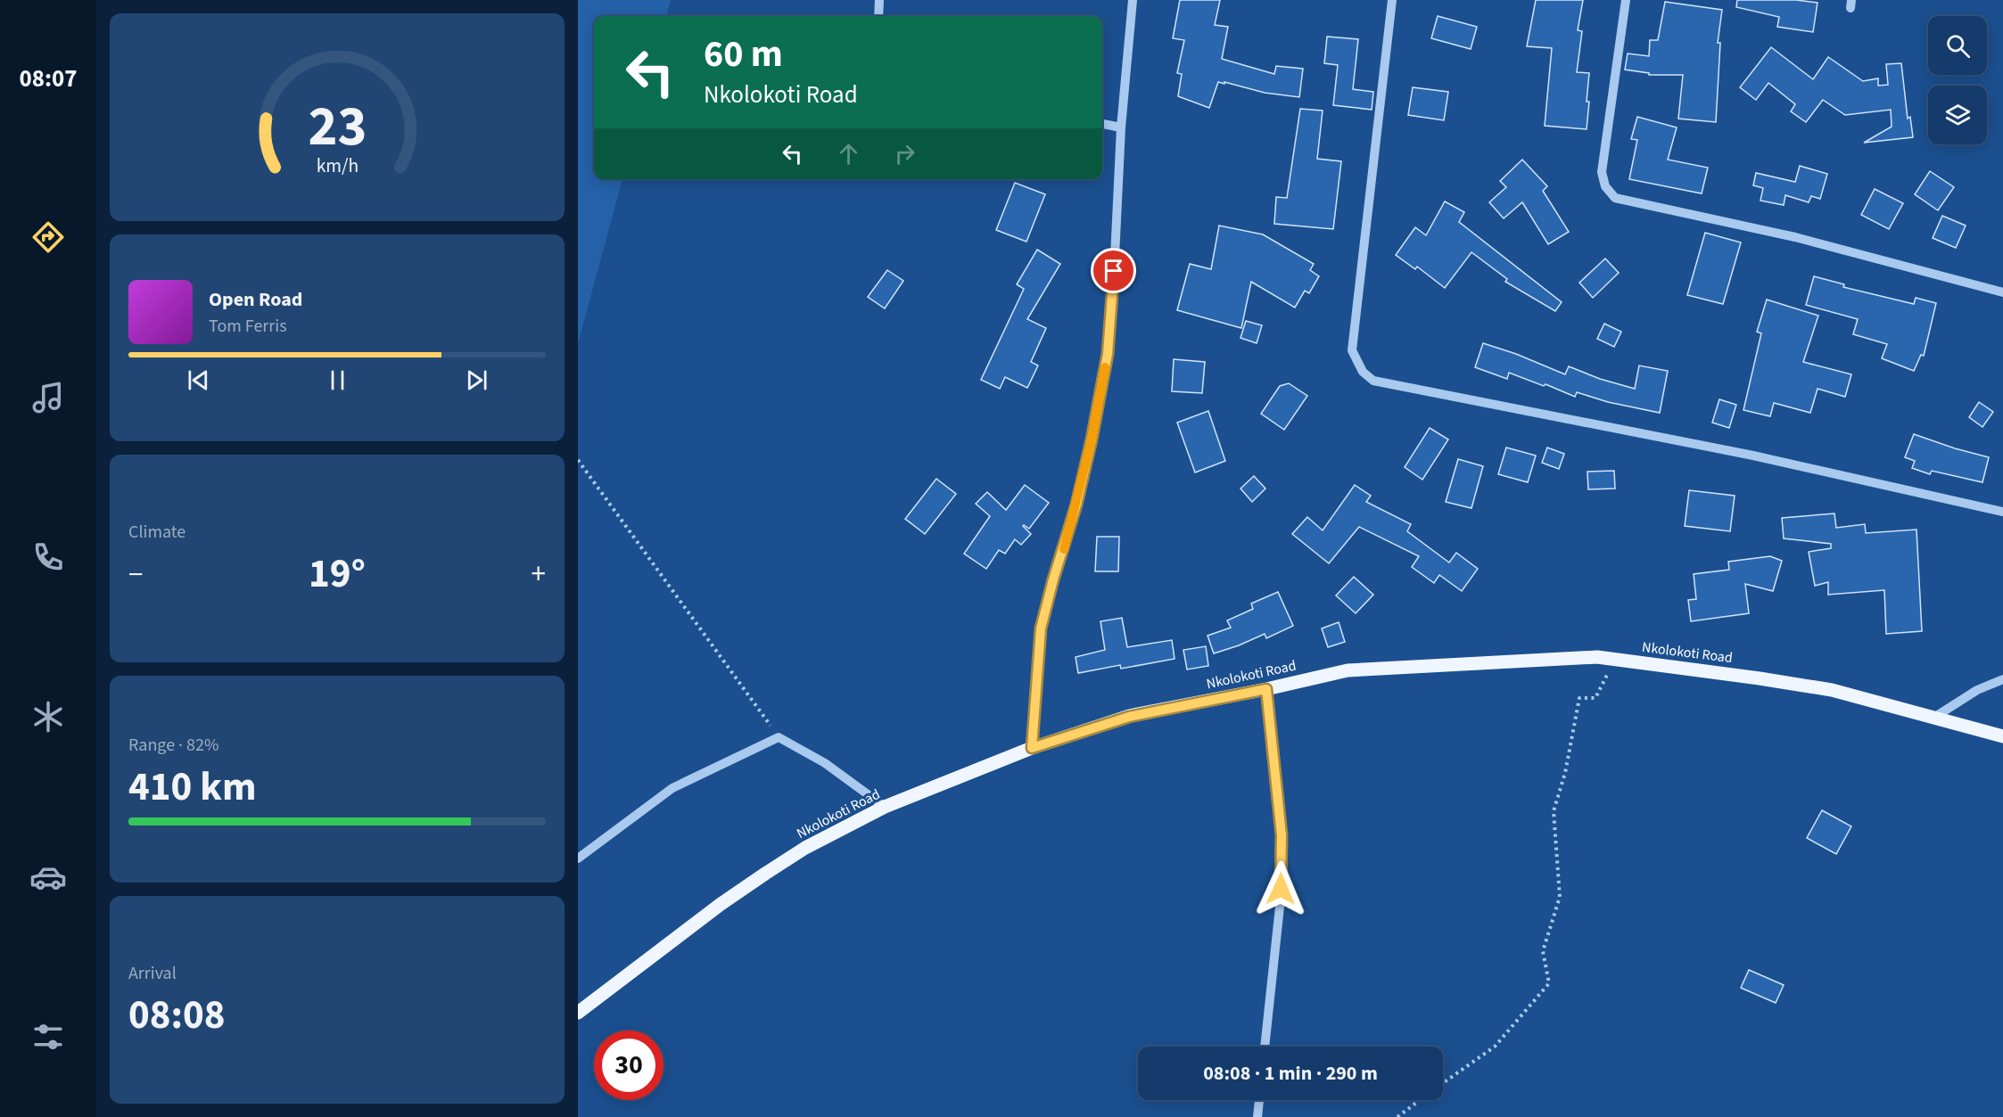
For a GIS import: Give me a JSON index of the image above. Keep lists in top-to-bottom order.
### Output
{
  "streets": {
    "main road": ["Nkolokoti Road"]
  },
  "page": {
    "tabs": "08:07",
    "turn": ["60 m", "Nkolokoti Road"],
    "song": ["Open Road", "Tom Ferris"],
    "tile": [
      "Climate",
      ["Range · 82%", "410 km"],
      ["Arrival", "08:08"]
    ],
    "heat": ["−", "19°", "+"],
    "limit": "30",
    "trip": "08:08 · 1 min · 290 m",
    "gauge": ["23", "km/h"]
  }
}
